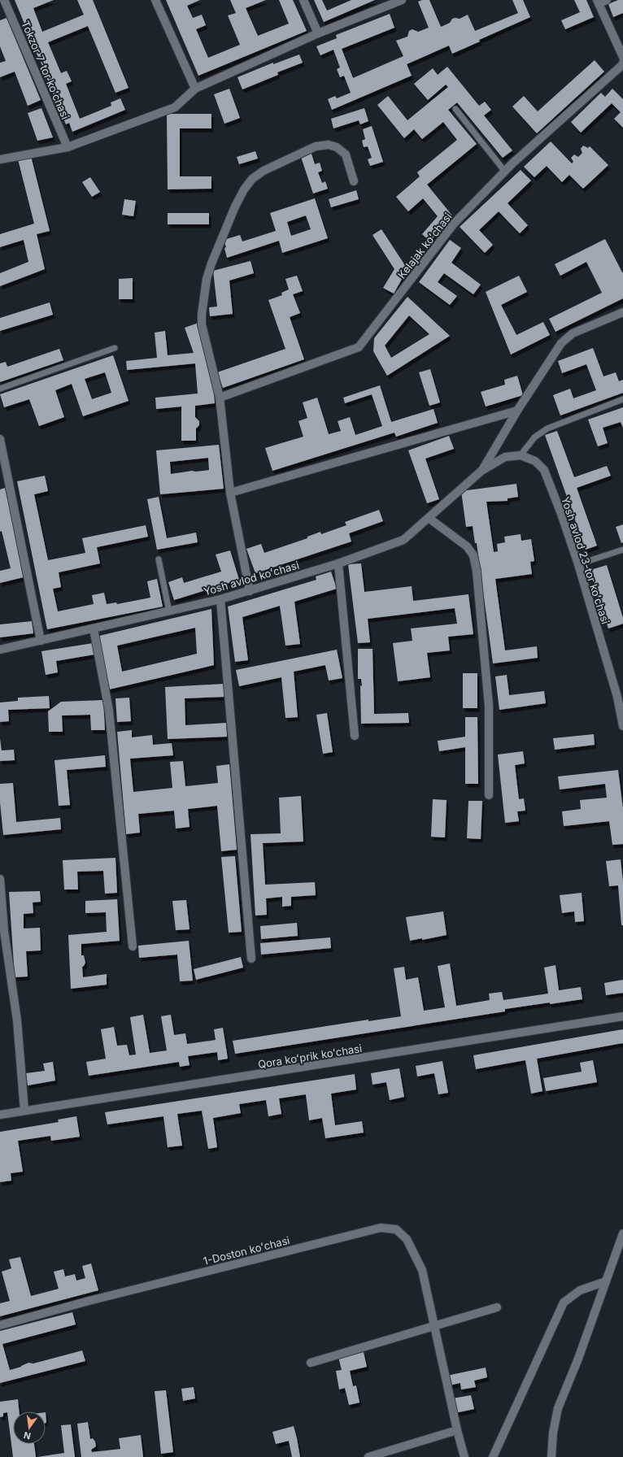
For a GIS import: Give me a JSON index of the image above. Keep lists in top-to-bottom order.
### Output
{
  "streets": {
    "street": [
      "Tokzor 7-tor koʻchasi",
      "Kelajak koʻchasi",
      "Yosh avlod 23-tor koʻchasi",
      "Yosh avlod koʻchasi",
      "Qora koʻprik koʻchasi",
      "1-Doston koʻchasi"
    ]
  },
  "crossings": [
    ["Yosh avlod 23-tor koʻchasi", "Yosh avlod koʻchasi"]
  ],
  "north": "bottom"
}
